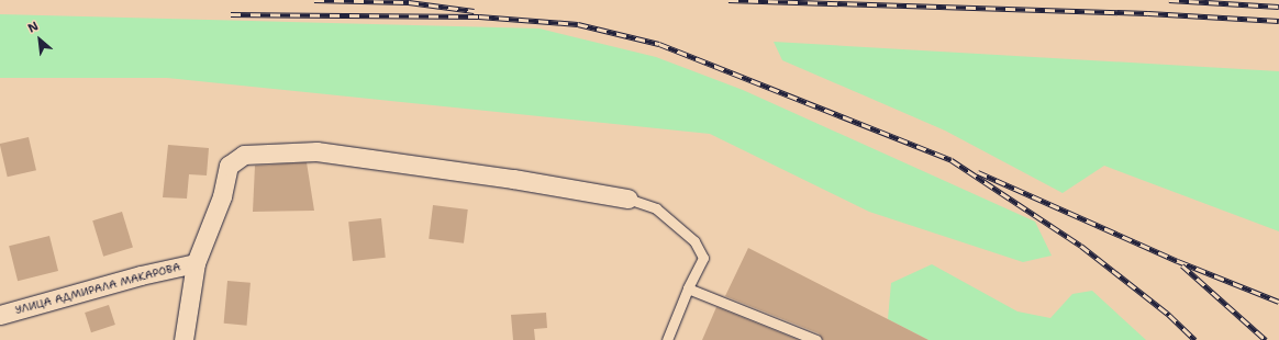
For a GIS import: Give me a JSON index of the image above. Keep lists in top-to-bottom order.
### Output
{
  "streets": {
    "street": ["УЛИЦА АДМИРАЛА МАКАРОВА"]
  },
  "north": "top left"
}
